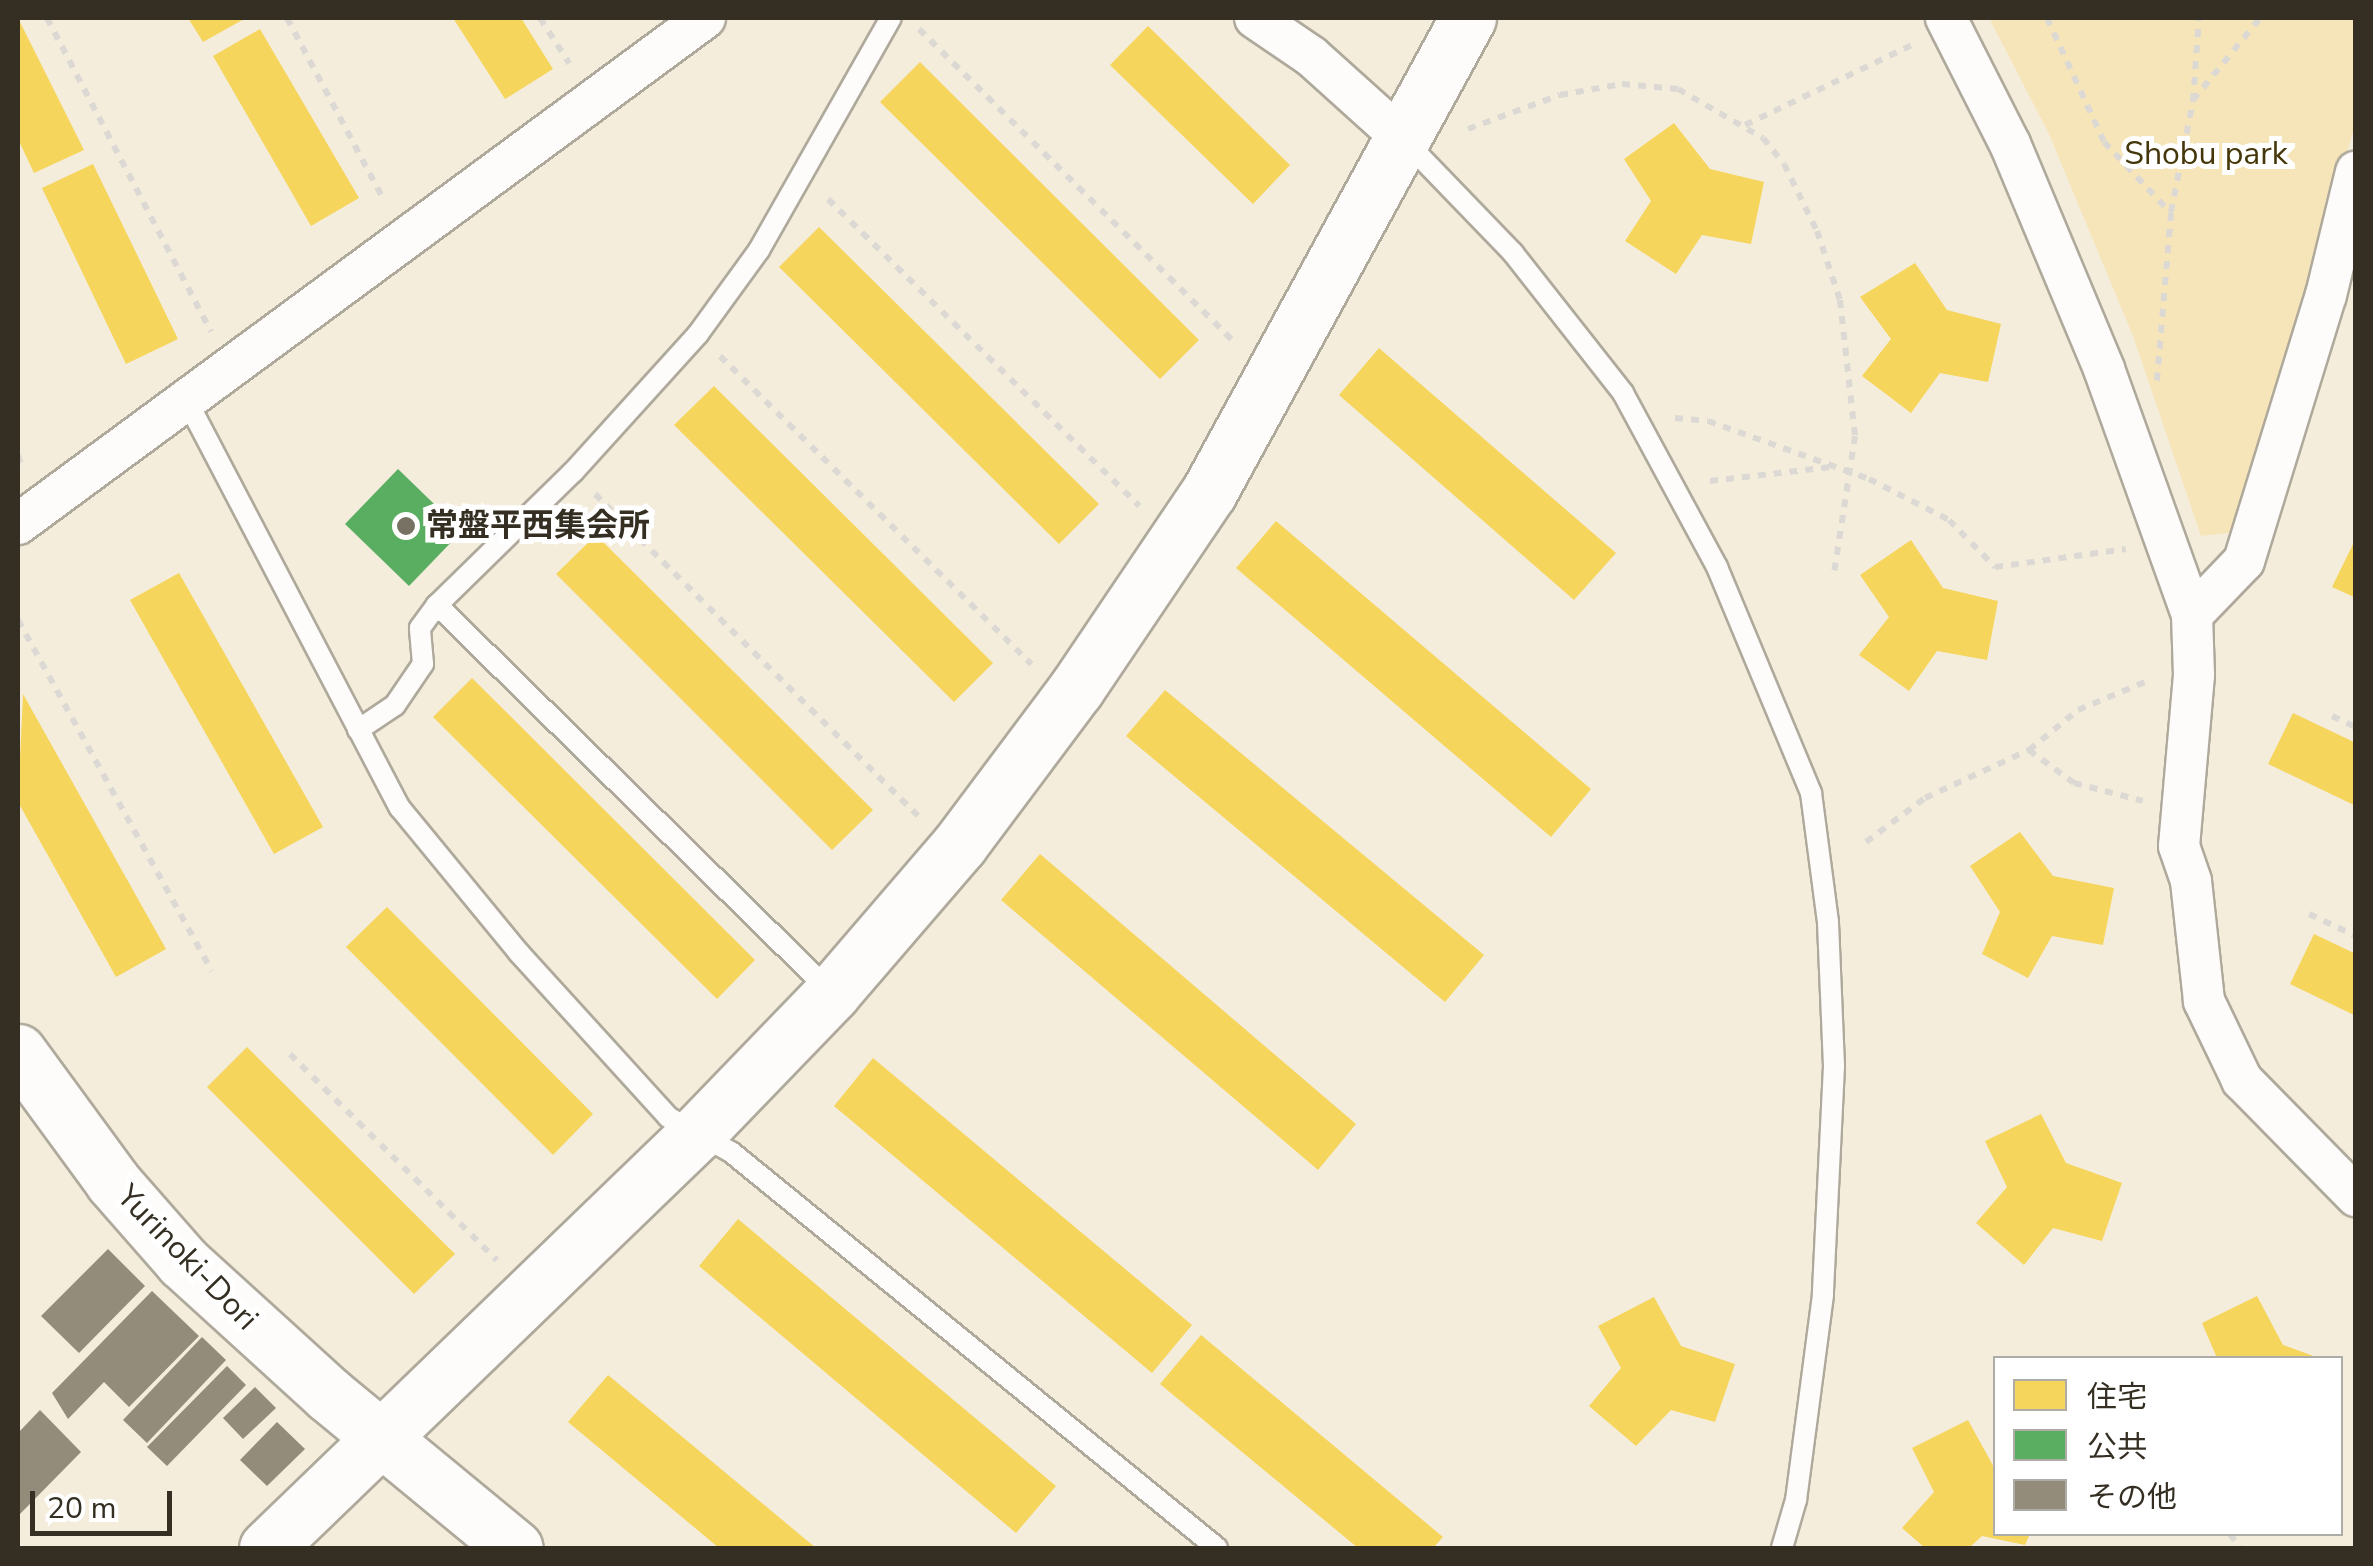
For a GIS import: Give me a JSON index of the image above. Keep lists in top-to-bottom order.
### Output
{
  "streets": {
    "street": ["Yurinoki-Dori"]
  },
  "parks": ["Shobu park"],
  "places": ["常盤平西集会所"],
  "legend": ["住宅", "公共", "その他"],
  "scale_bar": "20 m"
}
